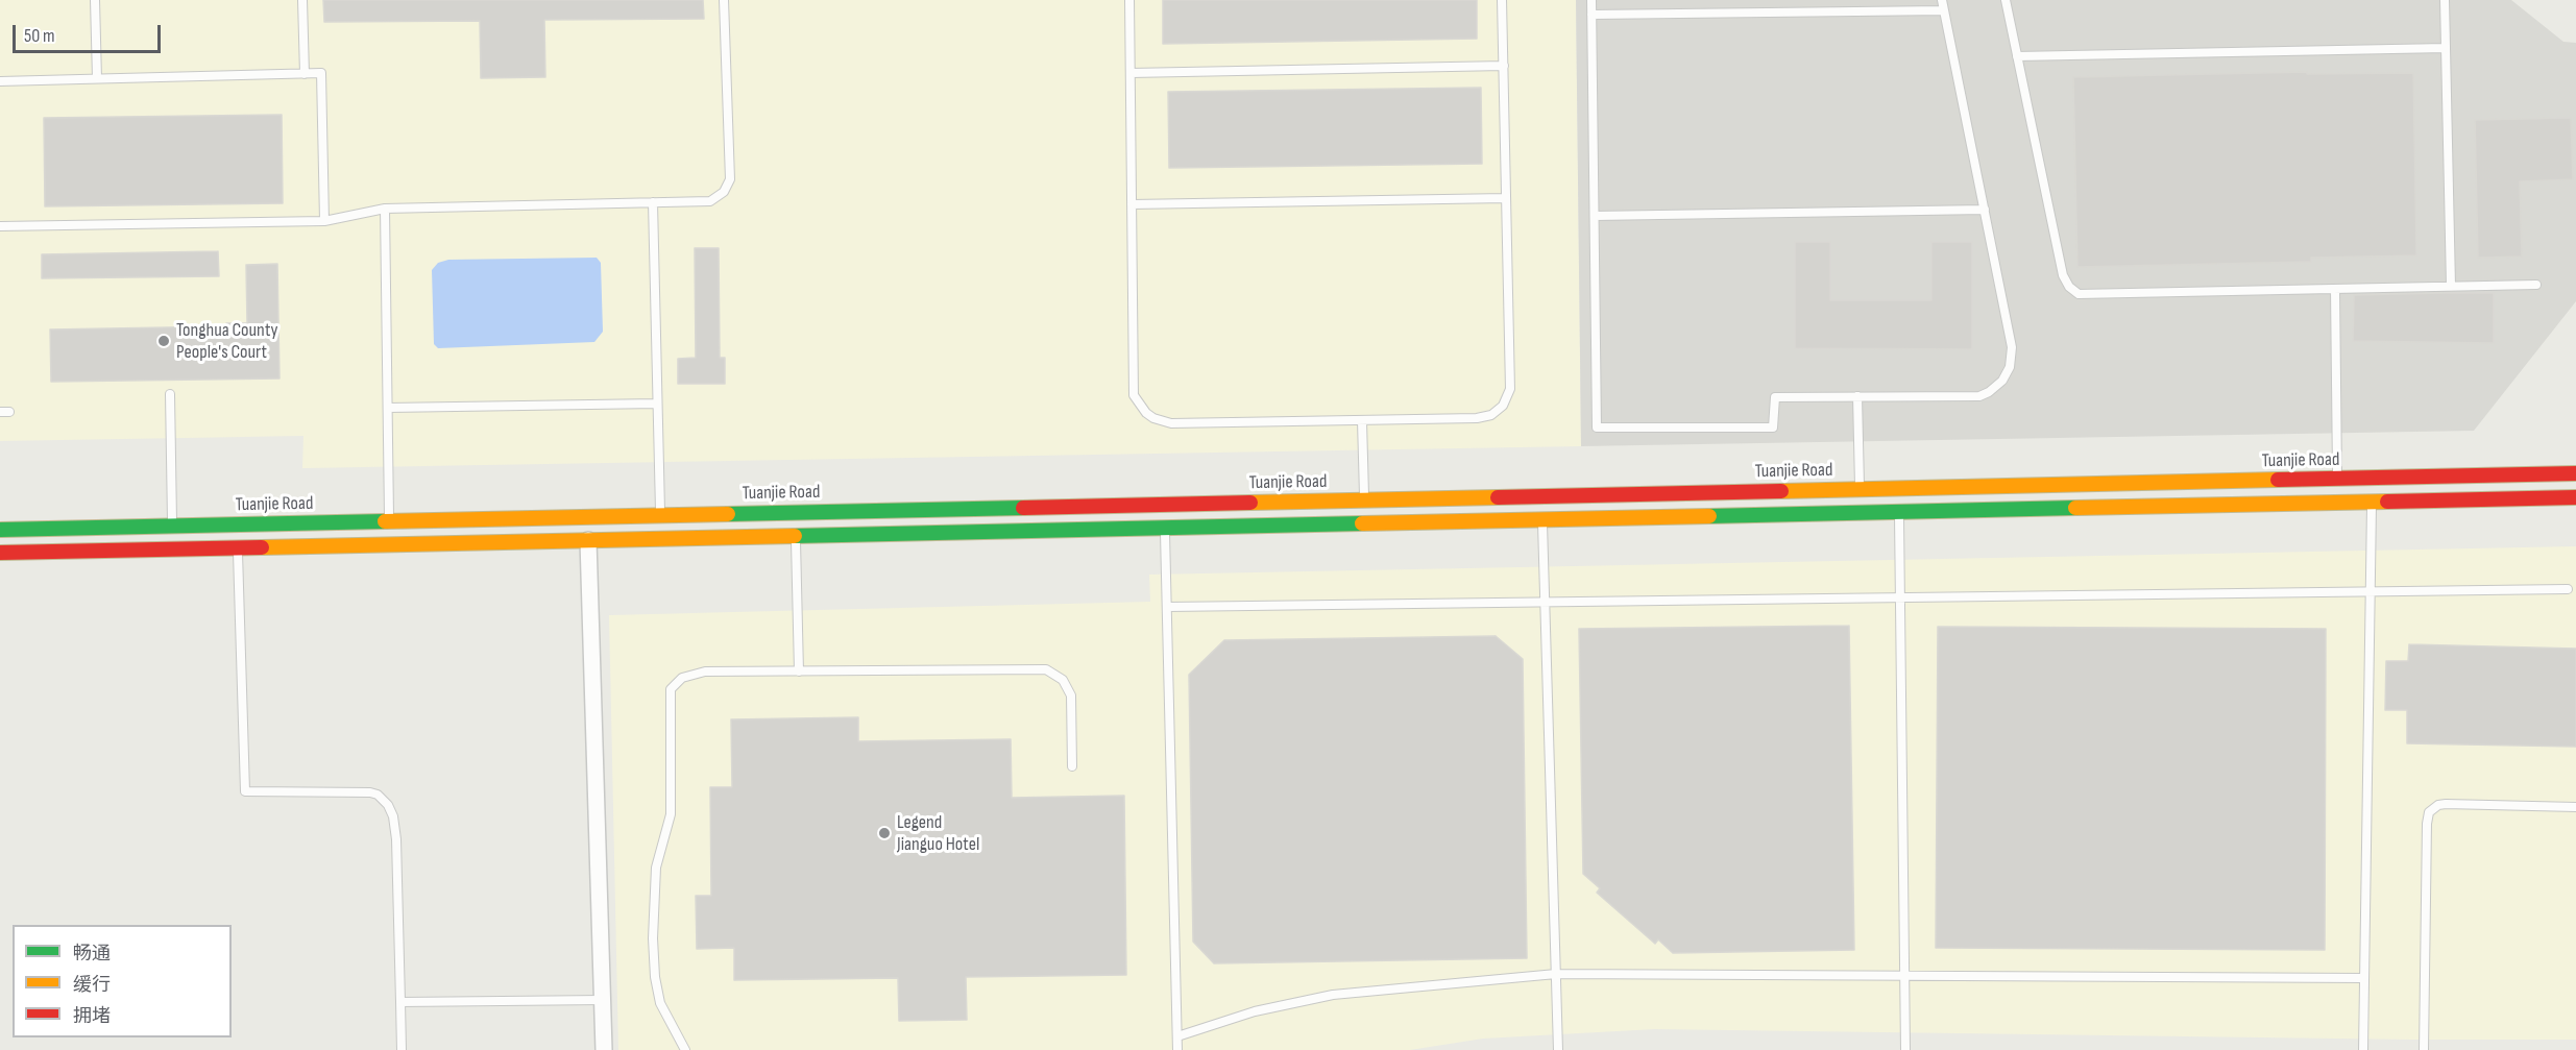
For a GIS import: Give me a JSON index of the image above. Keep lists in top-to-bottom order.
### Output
{
  "streets": {
    "highway": ["Tuanjie Road"]
  },
  "places": ["Tonghua County People's Court", "Legend Jianguo Hotel"],
  "legend": ["畅通", "缓行", "拥堵"],
  "scale_bar": "50 m"
}
